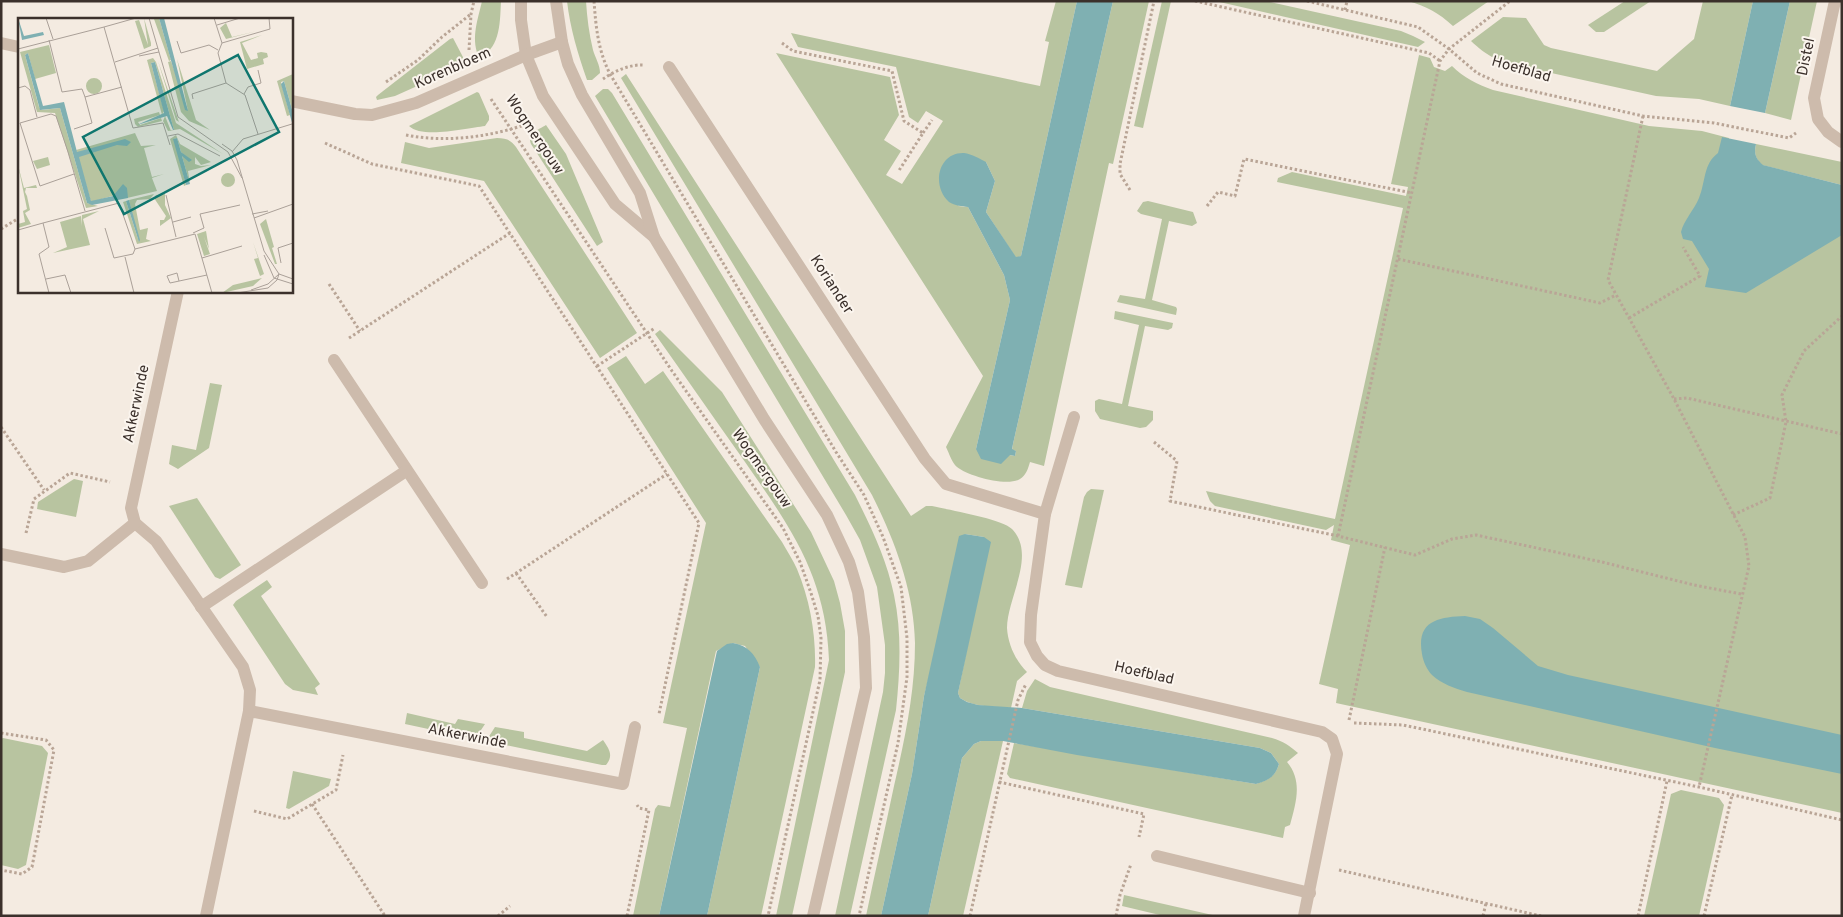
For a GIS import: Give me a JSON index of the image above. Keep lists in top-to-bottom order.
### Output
{
  "streets": {
    "street": [
      "Distel",
      "Korenbloem",
      "Hoefblad",
      "Wogmergouw",
      "Koriander",
      "Akkerwinde"
    ]
  },
  "crossings": [
    ["Korenbloem", "Wogmergouw"],
    ["Hoefblad", "Koriander"]
  ]
}
